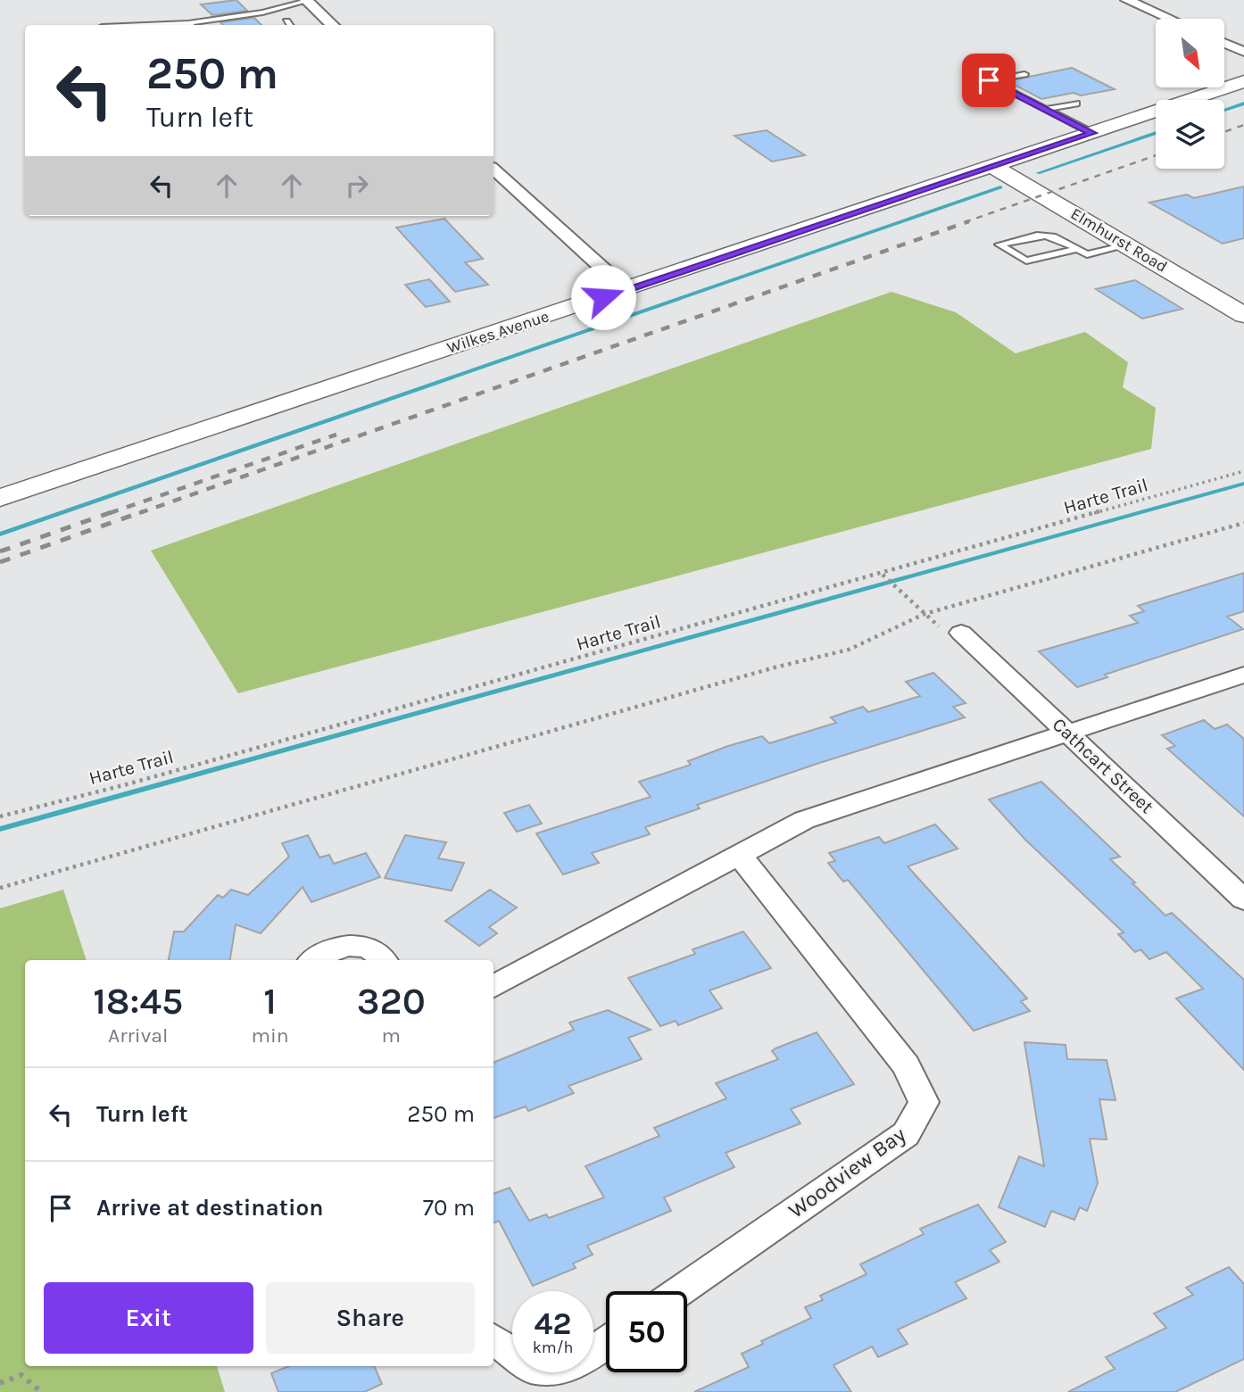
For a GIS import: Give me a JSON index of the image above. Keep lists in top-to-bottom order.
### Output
{
  "streets": {
    "main road": ["Elmhurst Road", "Wilkes Avenue"],
    "street": ["Cathcart Street", "Woodview Bay"],
    "path": ["Harte Trail"]
  },
  "crossings": [
    ["Elmhurst Road", "Wilkes Avenue"]
  ],
  "north": "bottom right",
  "page": {
    "turn": ["250 m", "Turn left"],
    "eta": [
      "18:45",
      "Arrival",
      "1",
      "min",
      "320",
      "m"
    ],
    "list": [
      {
        "name": "Turn left",
        "value": "250 m"
      },
      {
        "name": "Arrive at destination",
        "value": "70 m"
      }
    ],
    "buttons": ["Exit", "Share"],
    "speed": "42 km/h",
    "limit": "50"
  }
}
